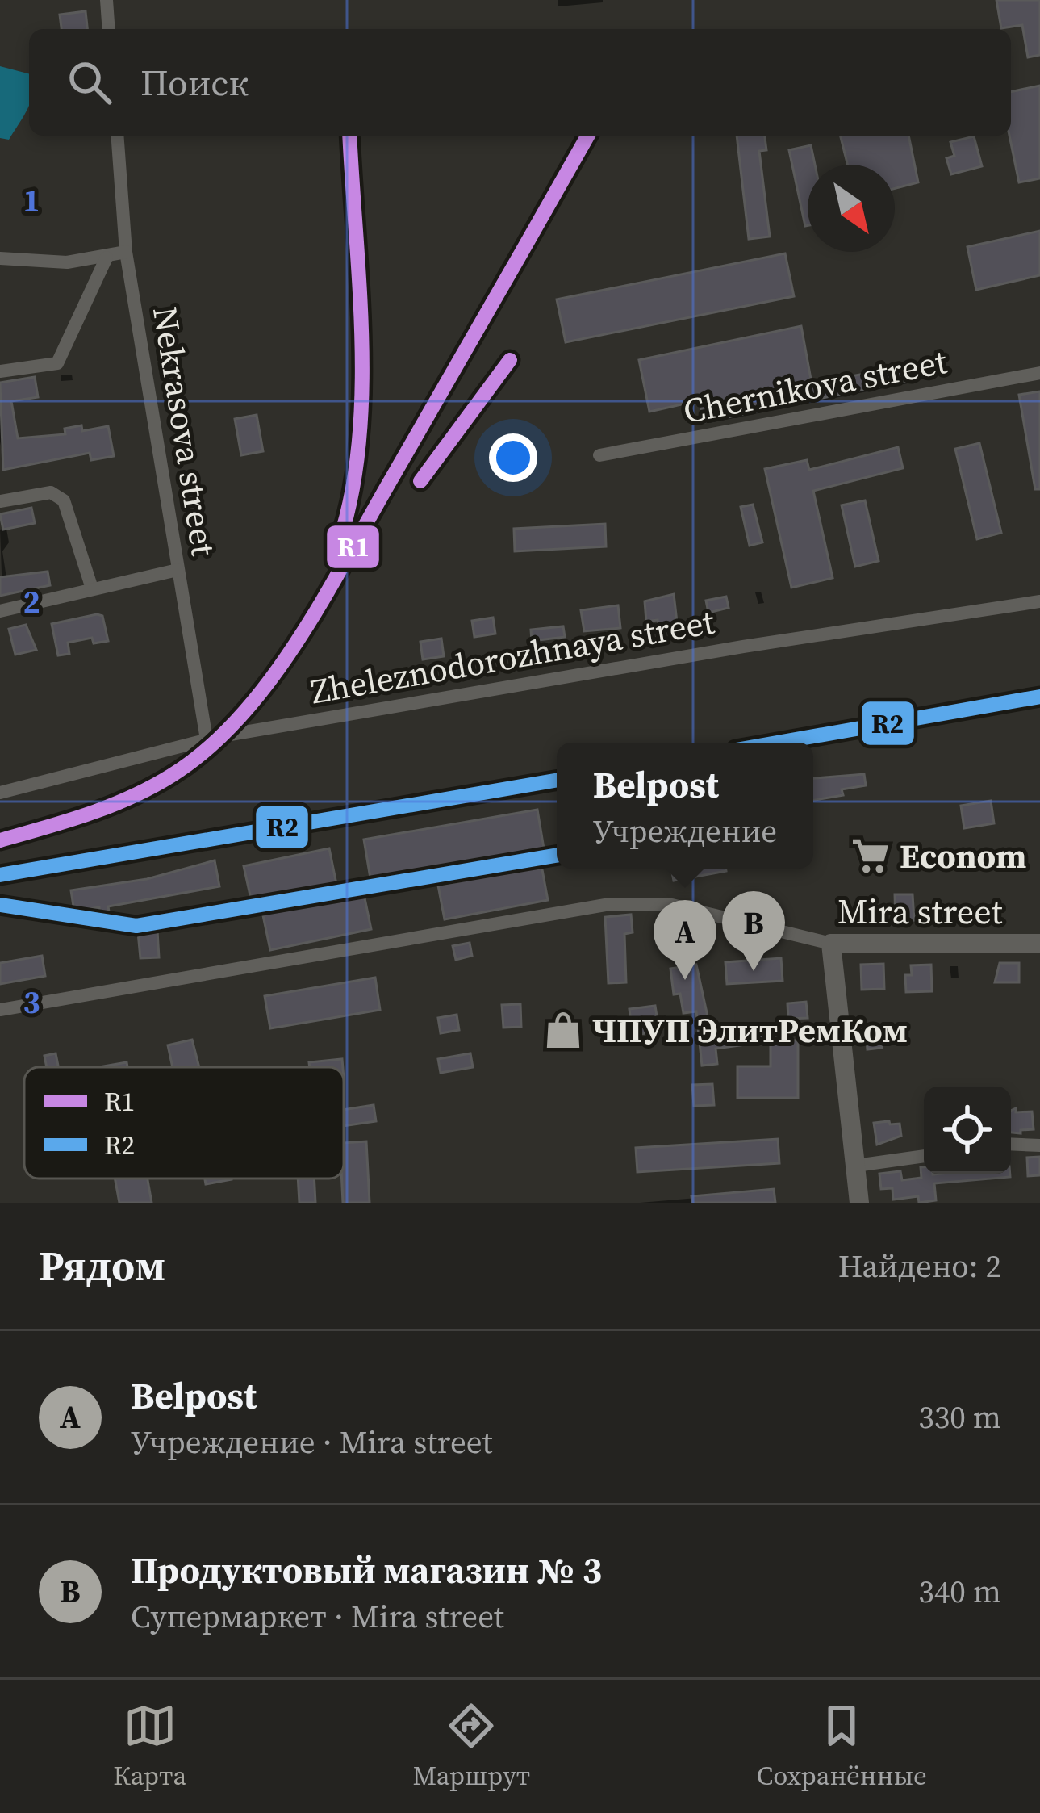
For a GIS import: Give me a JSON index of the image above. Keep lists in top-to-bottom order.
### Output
{
  "streets": {
    "main road": ["Mira street"],
    "street": ["Chernikova street", "Nekrasova street", "Zheleznodorozhnaya street"]
  },
  "crossings": [
    ["Nekrasova street", "Zheleznodorozhnaya street"]
  ],
  "places": {
    "supermarket": ["Econom"],
    "shop": ["ЧПУП ЭлитРемКом"]
  },
  "lines": ["transit line R1", "transit line R2"],
  "legend": ["R1", "R2"],
  "north": "bottom right",
  "page": {
    "search": "Поиск",
    "popup": ["Belpost", "Учреждение"],
    "pins": ["B", "A"],
    "heading": ["Рядом", "Найдено: 2"],
    "list": [
      {
        "mark": "A",
        "name": "Belpost",
        "note": "Учреждение · Mira street",
        "value": "330 m"
      },
      {
        "mark": "B",
        "name": "Продуктовый магазин № 3",
        "note": "Супермаркет · Mira street",
        "value": "340 m"
      }
    ],
    "nav": ["Карта", "Маршрут", "Сохранённые"]
  },
  "grid": {
    "rows": ["1", "2", "3"]
  }
}
